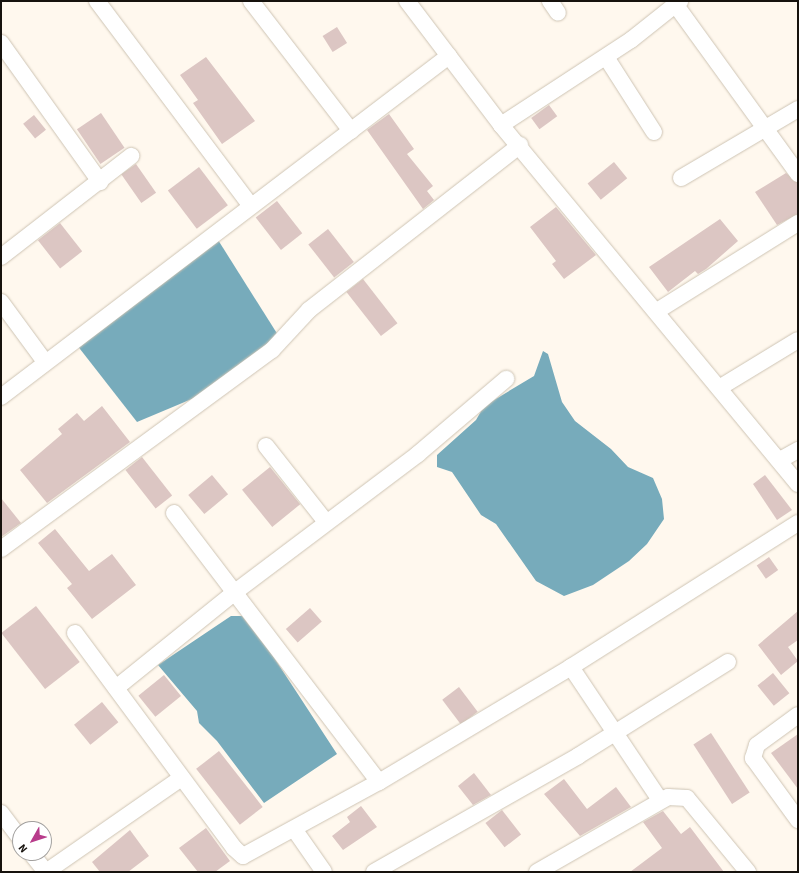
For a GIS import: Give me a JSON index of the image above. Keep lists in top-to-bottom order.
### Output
{
  "north": "bottom left"
}
